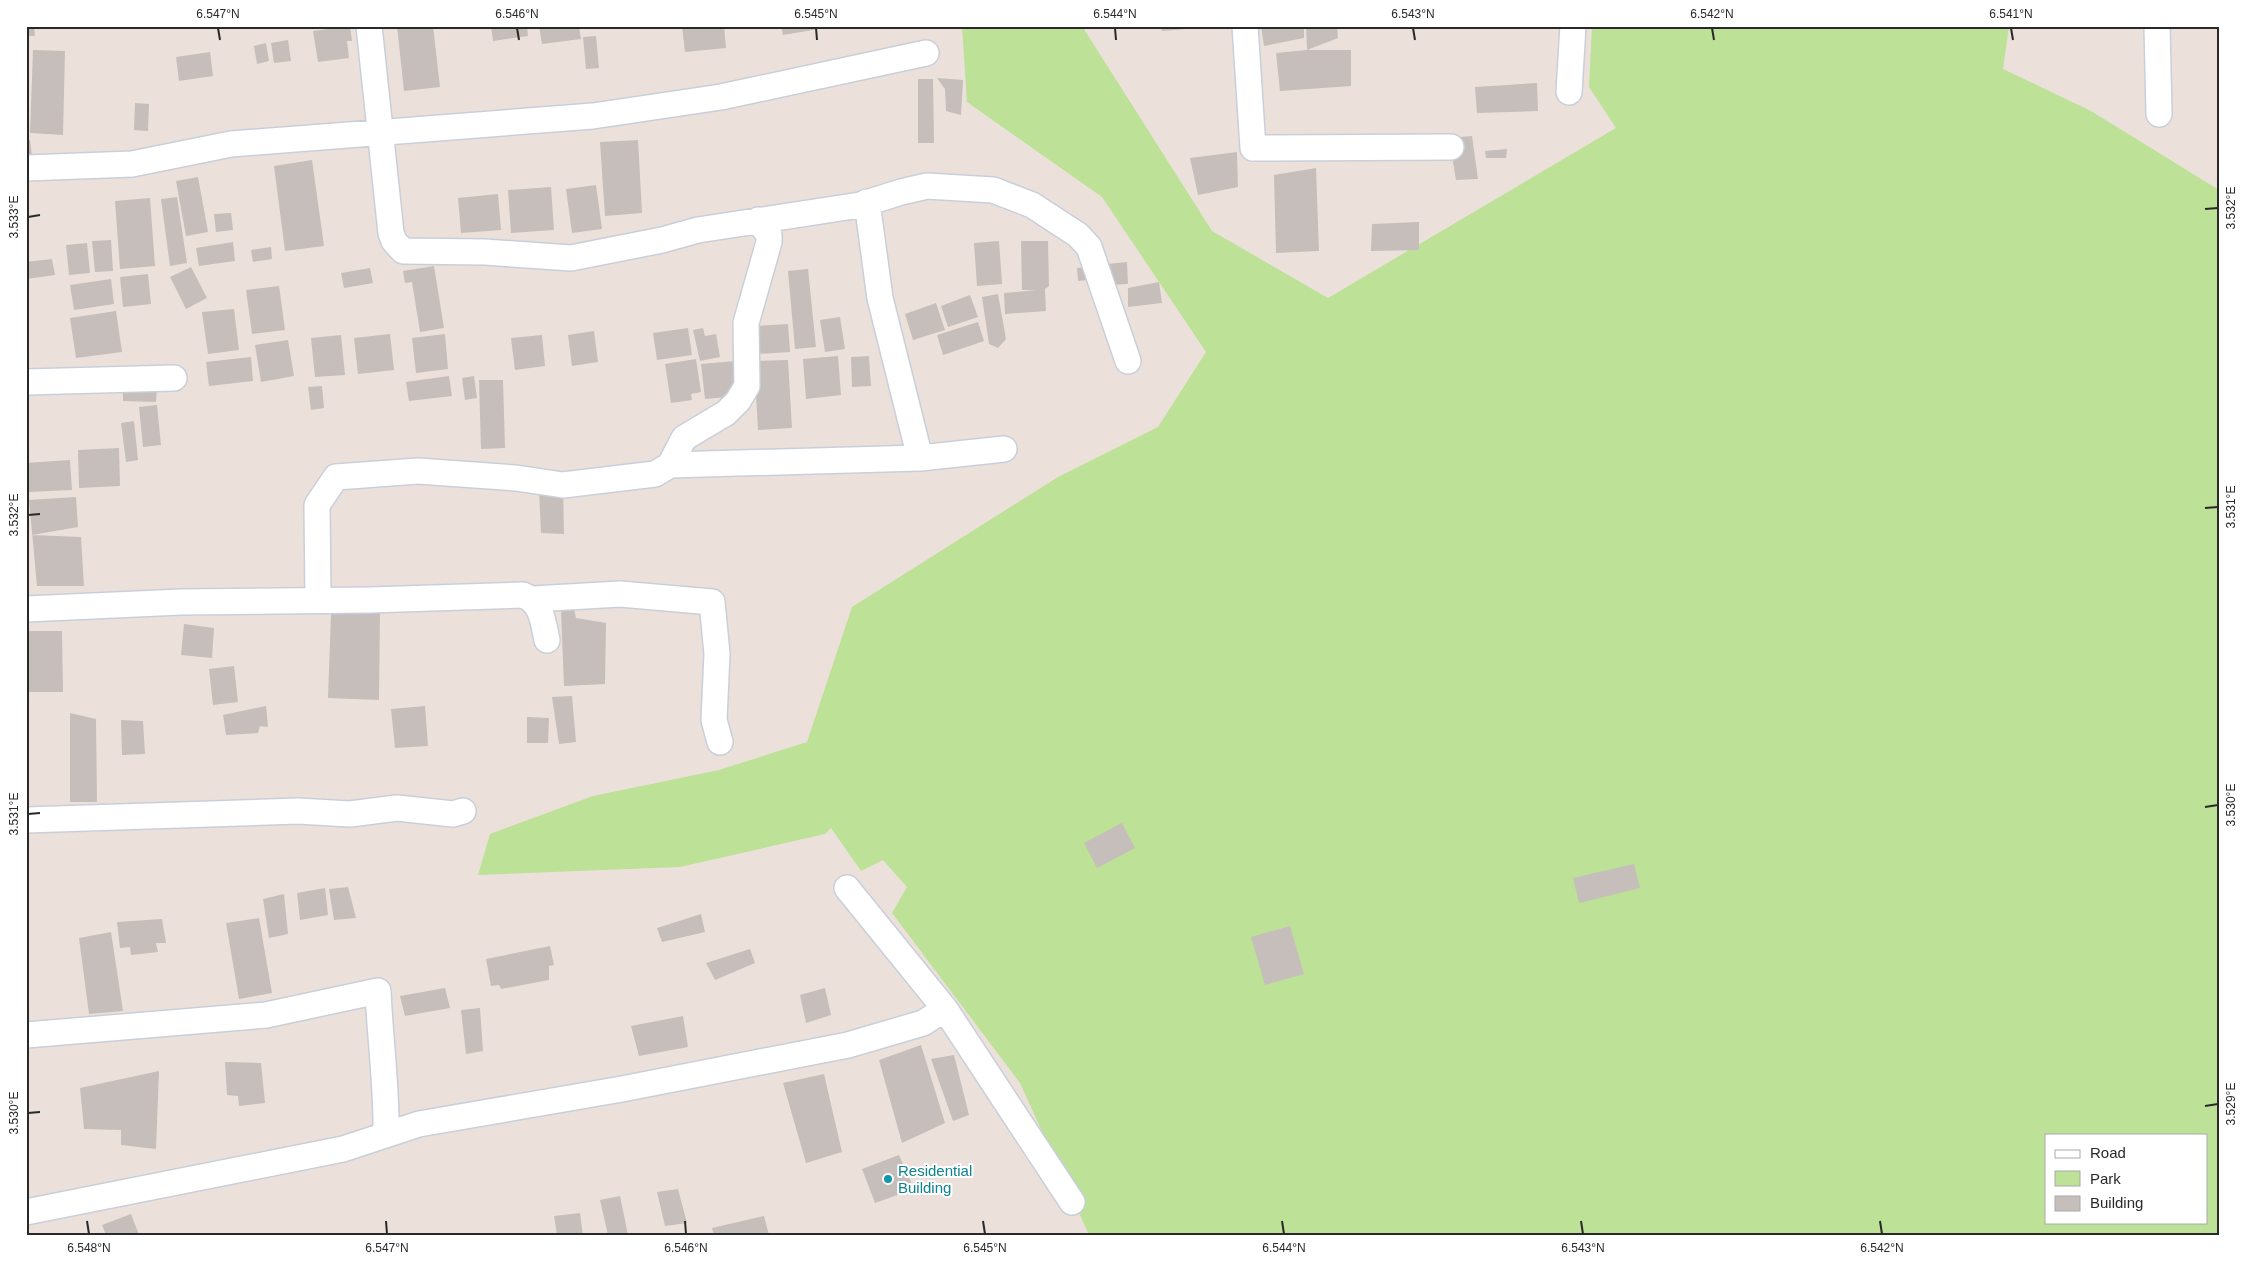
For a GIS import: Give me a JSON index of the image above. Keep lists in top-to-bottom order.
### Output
{
  "places": ["Residential Building"],
  "legend": ["Road", "Park", "Building"],
  "coordinates": [
    "6.547°N",
    "6.546°N",
    "6.545°N",
    "6.544°N",
    "6.543°N",
    "6.542°N",
    "6.541°N",
    "3.532°E",
    "3.533°E",
    "3.531°E",
    "3.530°E",
    "3.529°E",
    "6.548°N"
  ]
}
